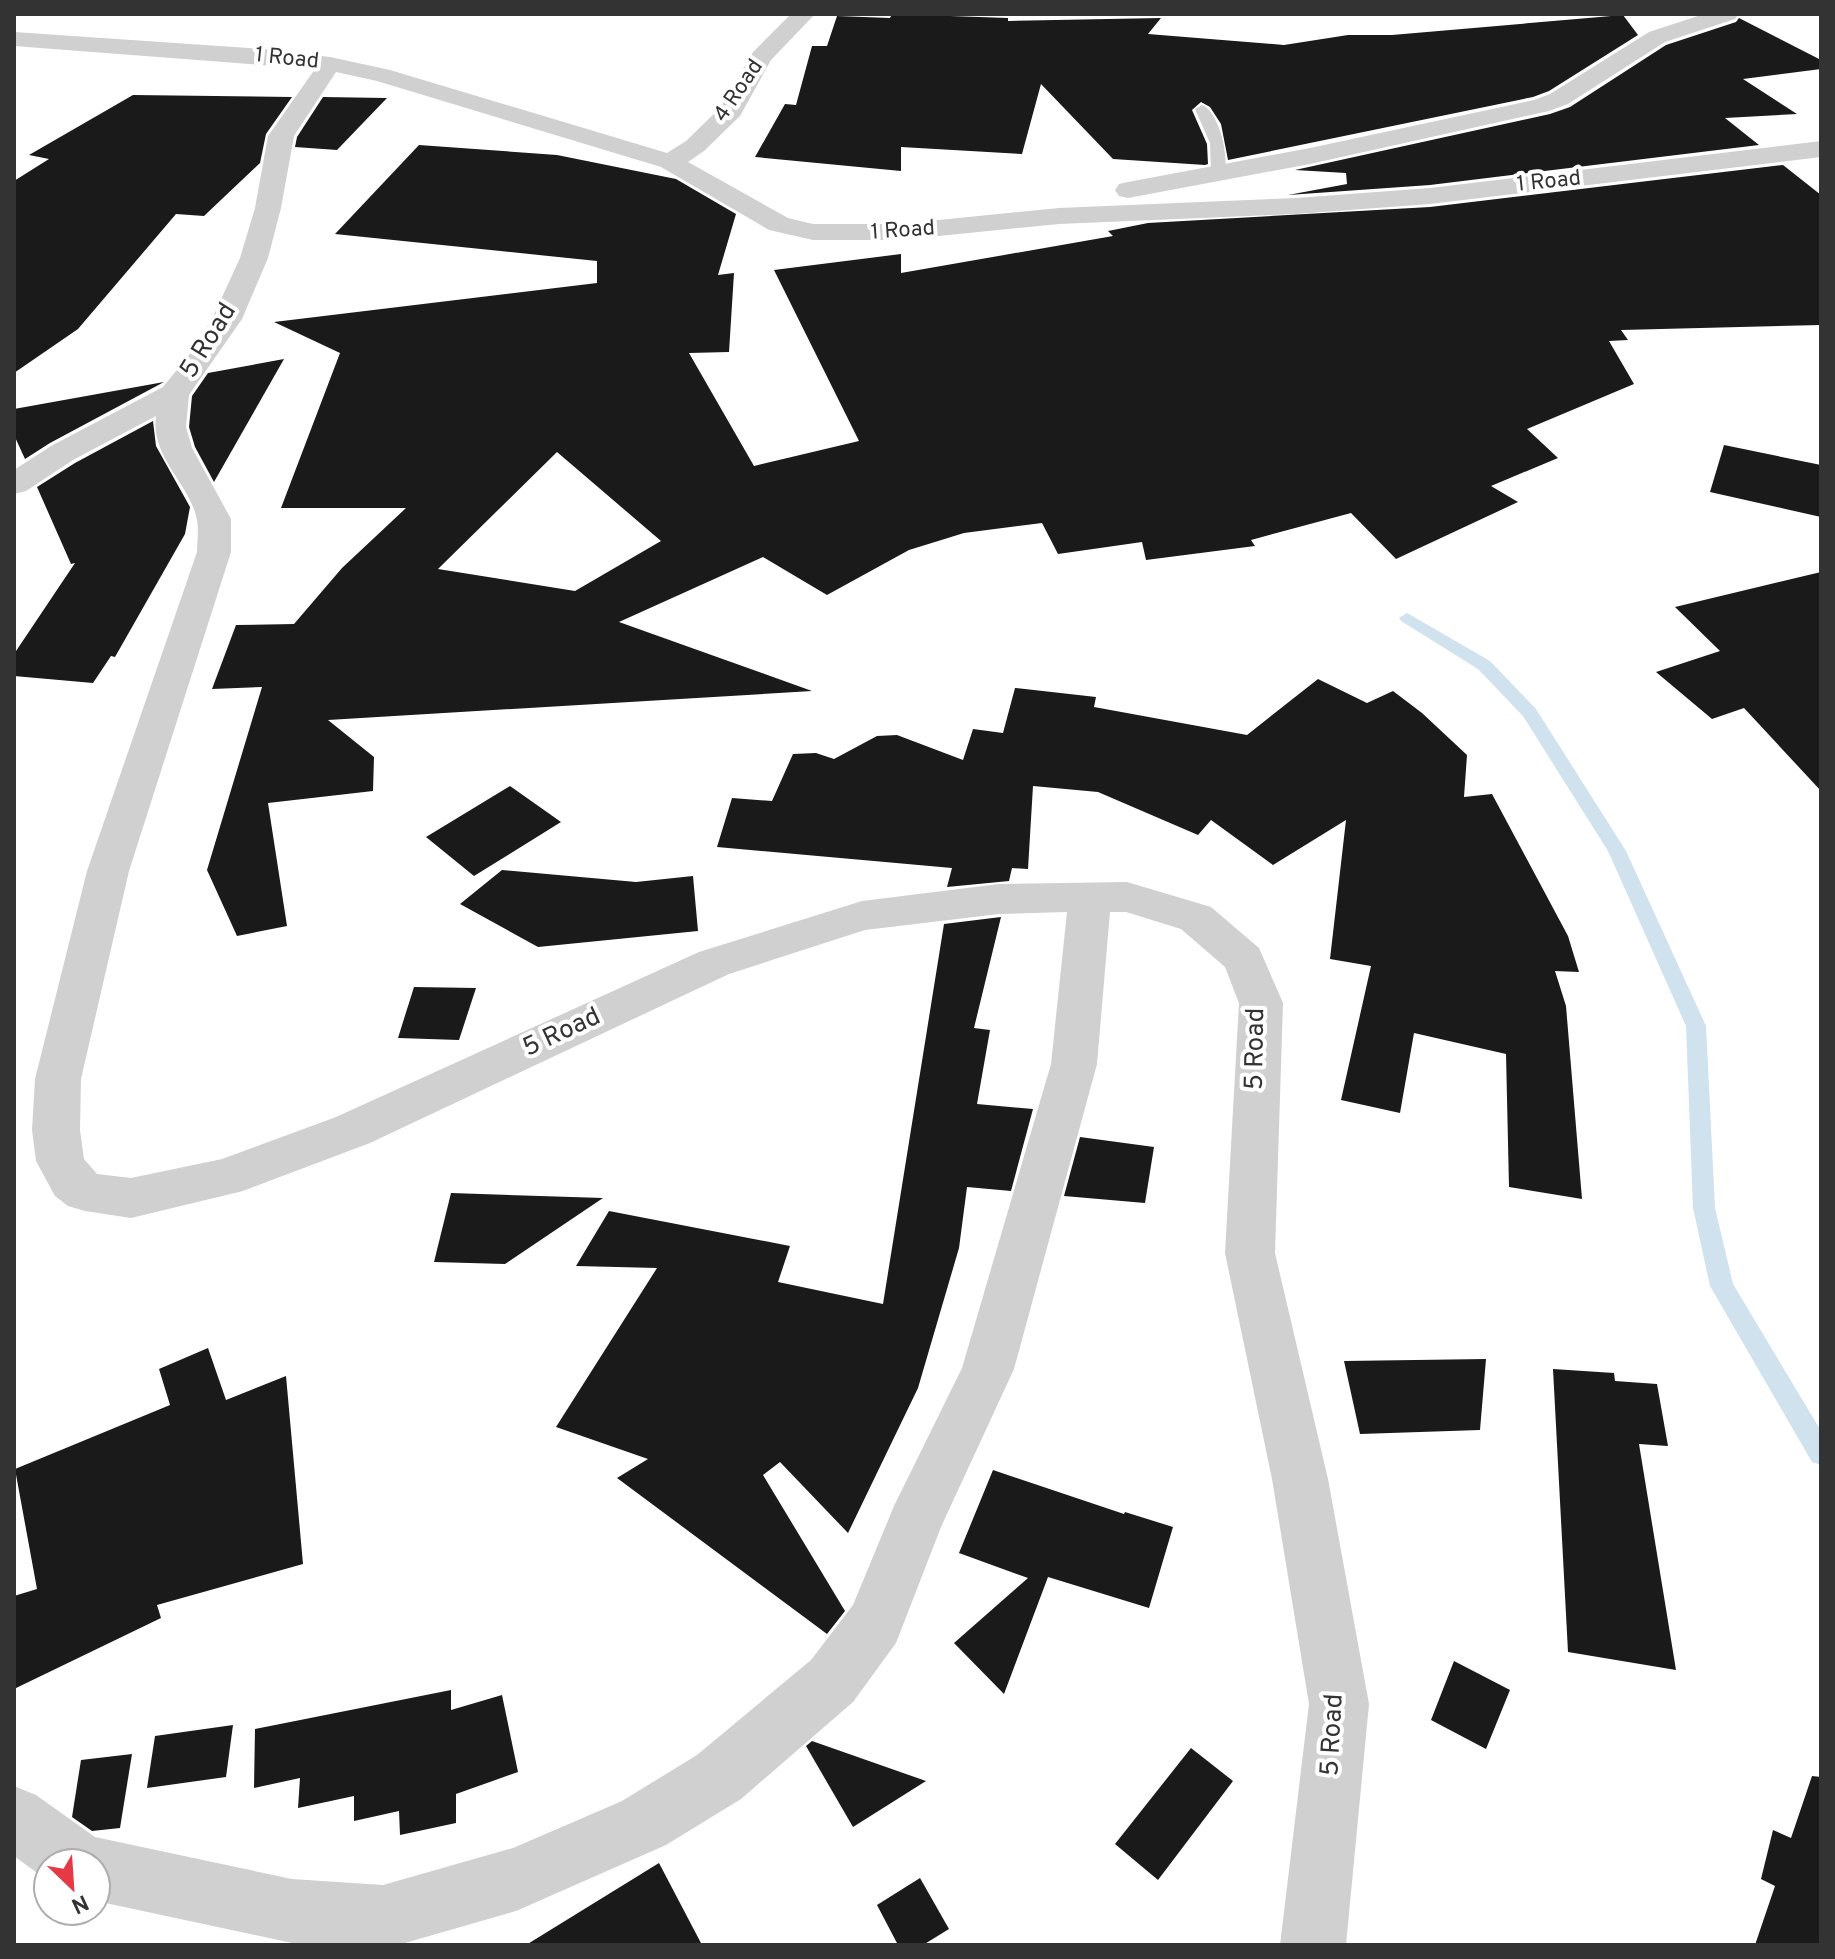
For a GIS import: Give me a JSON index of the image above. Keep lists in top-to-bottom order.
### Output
{
  "streets": {
    "street": ["1 Road", "4 Road", "5 Road"]
  },
  "crossings": [
    ["1 Road", "4 Road"],
    ["1 Road", "5 Road"]
  ],
  "north": "bottom right"
}
